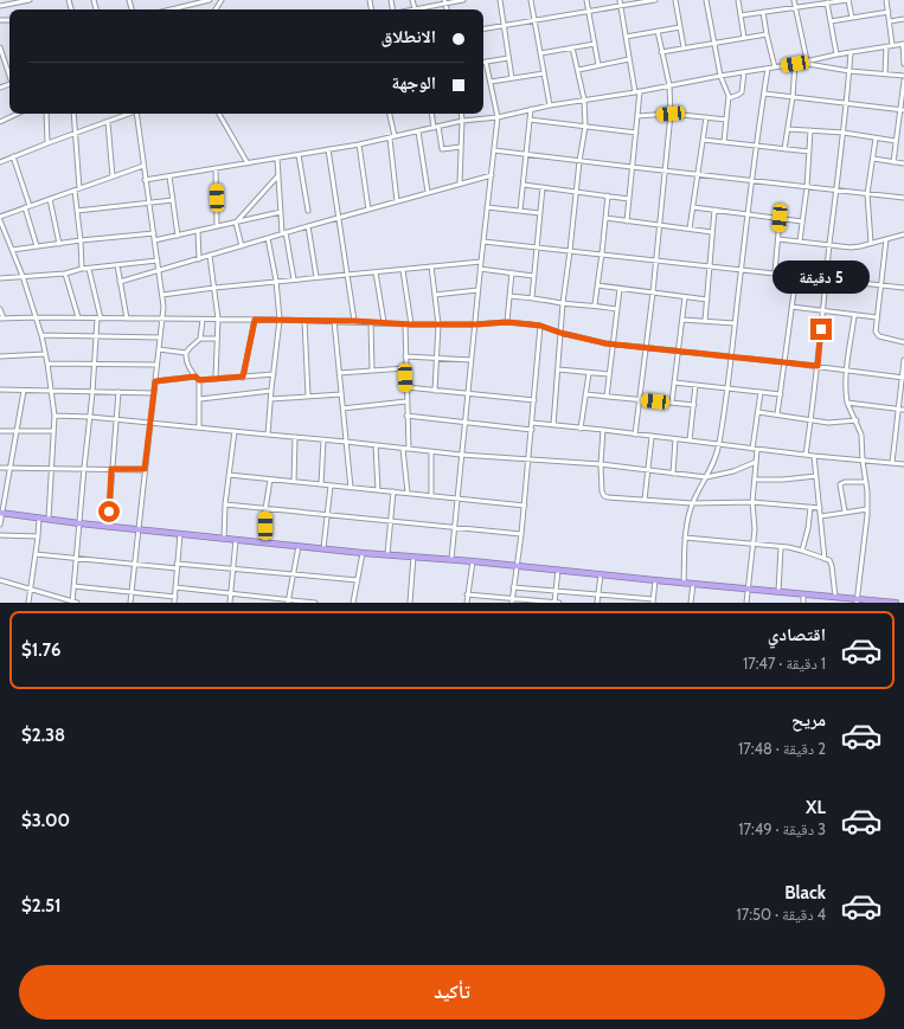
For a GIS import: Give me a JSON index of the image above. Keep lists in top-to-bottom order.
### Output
{
  "page": {
    "banner": ["الانطلاق", "الوجهة"],
    "bubble": "5 دقيقة",
    "list": [
      {
        "name": "اقتصادي",
        "note": "1 دقيقة · 17:47",
        "value": "$1.76"
      },
      {
        "name": "مريح",
        "note": "2 دقيقة · 17:48",
        "value": "$2.38"
      },
      {
        "name": "XL",
        "note": "3 دقيقة · 17:49",
        "value": "$3.00"
      },
      {
        "name": "Black",
        "note": "4 دقيقة · 17:50",
        "value": "$2.51"
      }
    ],
    "buttons": "تأكيد"
  }
}
